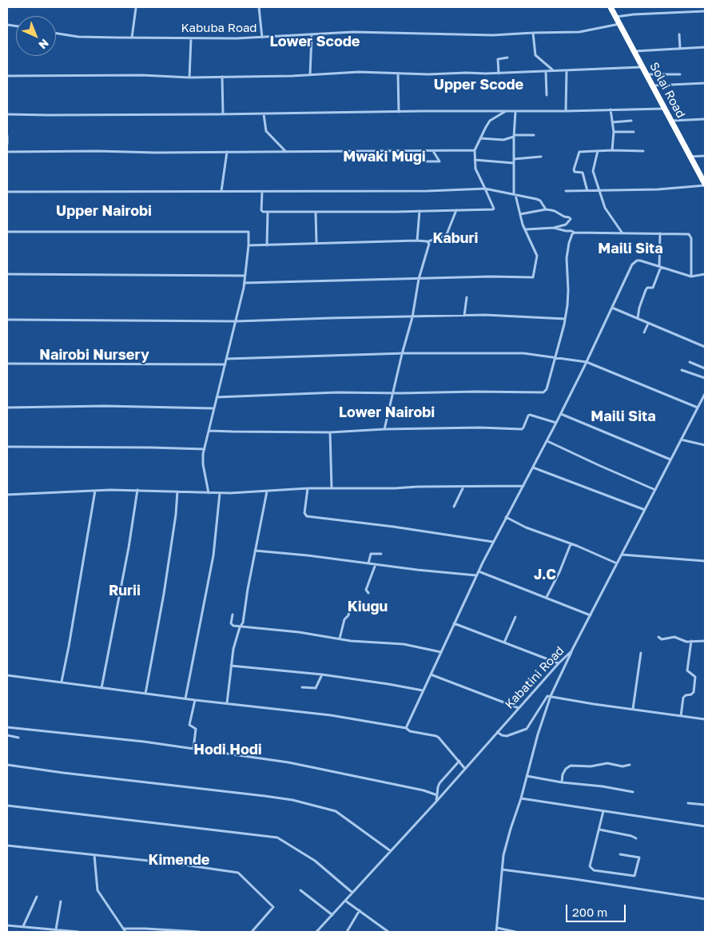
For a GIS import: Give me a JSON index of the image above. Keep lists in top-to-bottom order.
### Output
{
  "streets": {
    "highway": ["Solai Road"],
    "street": ["Kabuba Road", "Kabatini Road"]
  },
  "crossings": [
    ["Kabuba Road", "Solai Road"]
  ],
  "districts": [
    "Lower Scode",
    "Upper Scode",
    "Mwaki Mugi",
    "Upper Nairobi",
    "Kaburi",
    "Maili Sita",
    "Nairobi Nursery",
    "Lower Nairobi",
    "Maili Sita",
    "J.C",
    "Rurii",
    "Kiugu",
    "Hodi Hodi",
    "Kimende"
  ],
  "scale_bar": "200 m",
  "north": "bottom right"
}
